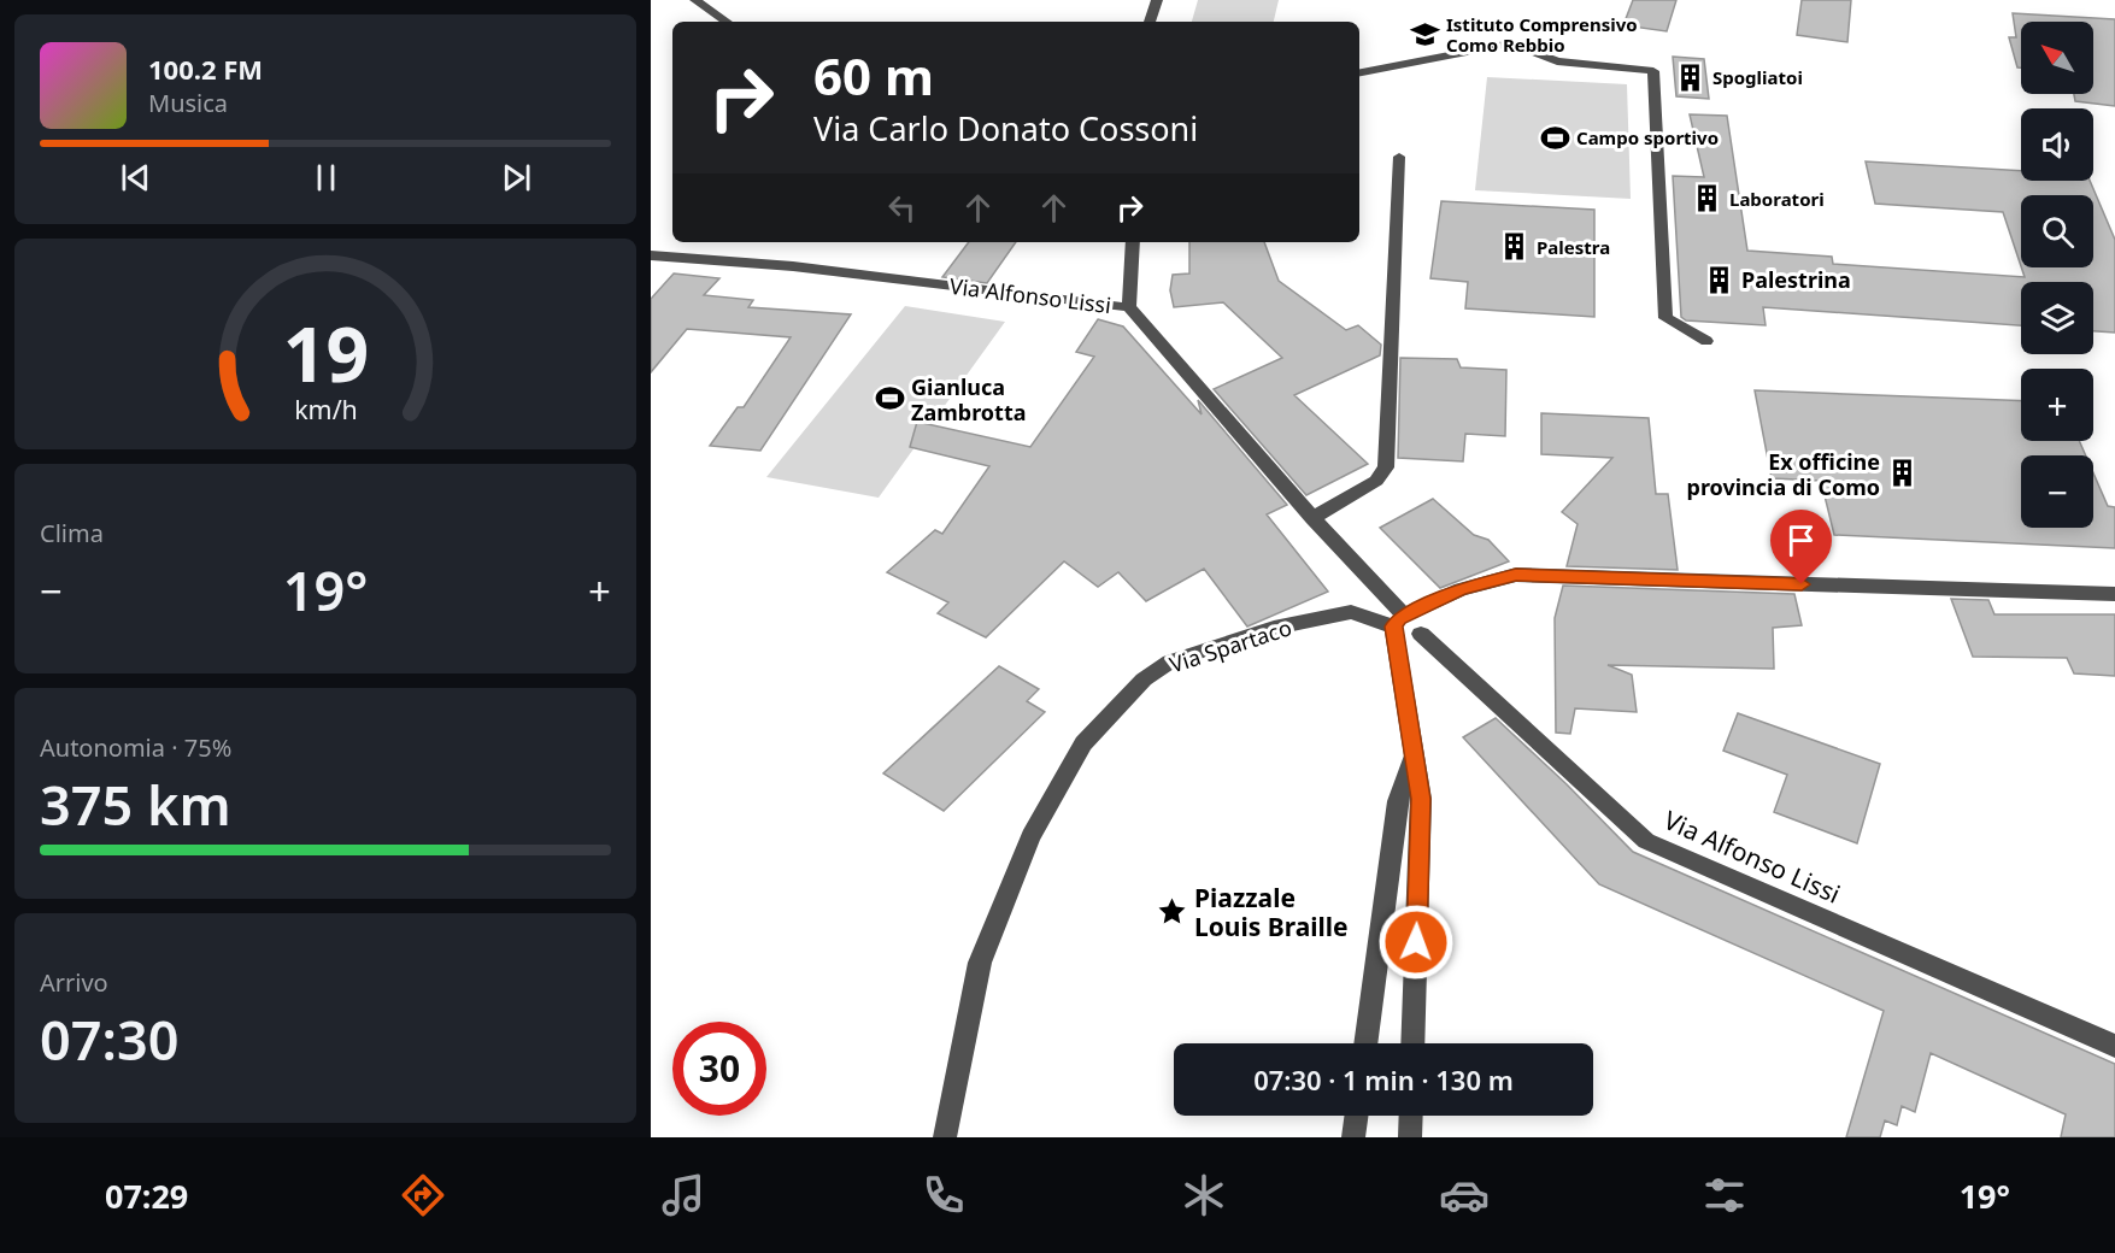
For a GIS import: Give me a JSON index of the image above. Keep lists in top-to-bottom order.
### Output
{
  "streets": {
    "street": ["Via Alfonso Lissi", "Via Spartaco"]
  },
  "crossings": [
    ["Via Alfonso Lissi", "Via Spartaco"]
  ],
  "places": {
    "school or university": ["Istituto Comprensivo Como Rebbio"],
    "building": [
      "Spogliatoi",
      "Laboratori",
      "Palestra",
      "Palestrina",
      "Ex officine provincia di Como"
    ],
    "sports": ["Campo sportivo", "Gianluca Zambrotta"],
    "place": ["Piazzale Louis Braille"]
  },
  "north": "top left",
  "page": {
    "map_buttons": ["+", "−"],
    "turn": ["60 m", "Via Carlo Donato Cossoni"],
    "song": ["100.2 FM", "Musica"],
    "tile": [
      "Clima",
      ["Autonomia · 75%", "375 km"],
      ["Arrivo", "07:30"]
    ],
    "heat": ["−", "19°", "+"],
    "limit": "30",
    "trip": "07:30 · 1 min · 130 m",
    "tabs": ["07:29", "19°"],
    "gauge": ["19", "km/h"]
  }
}
